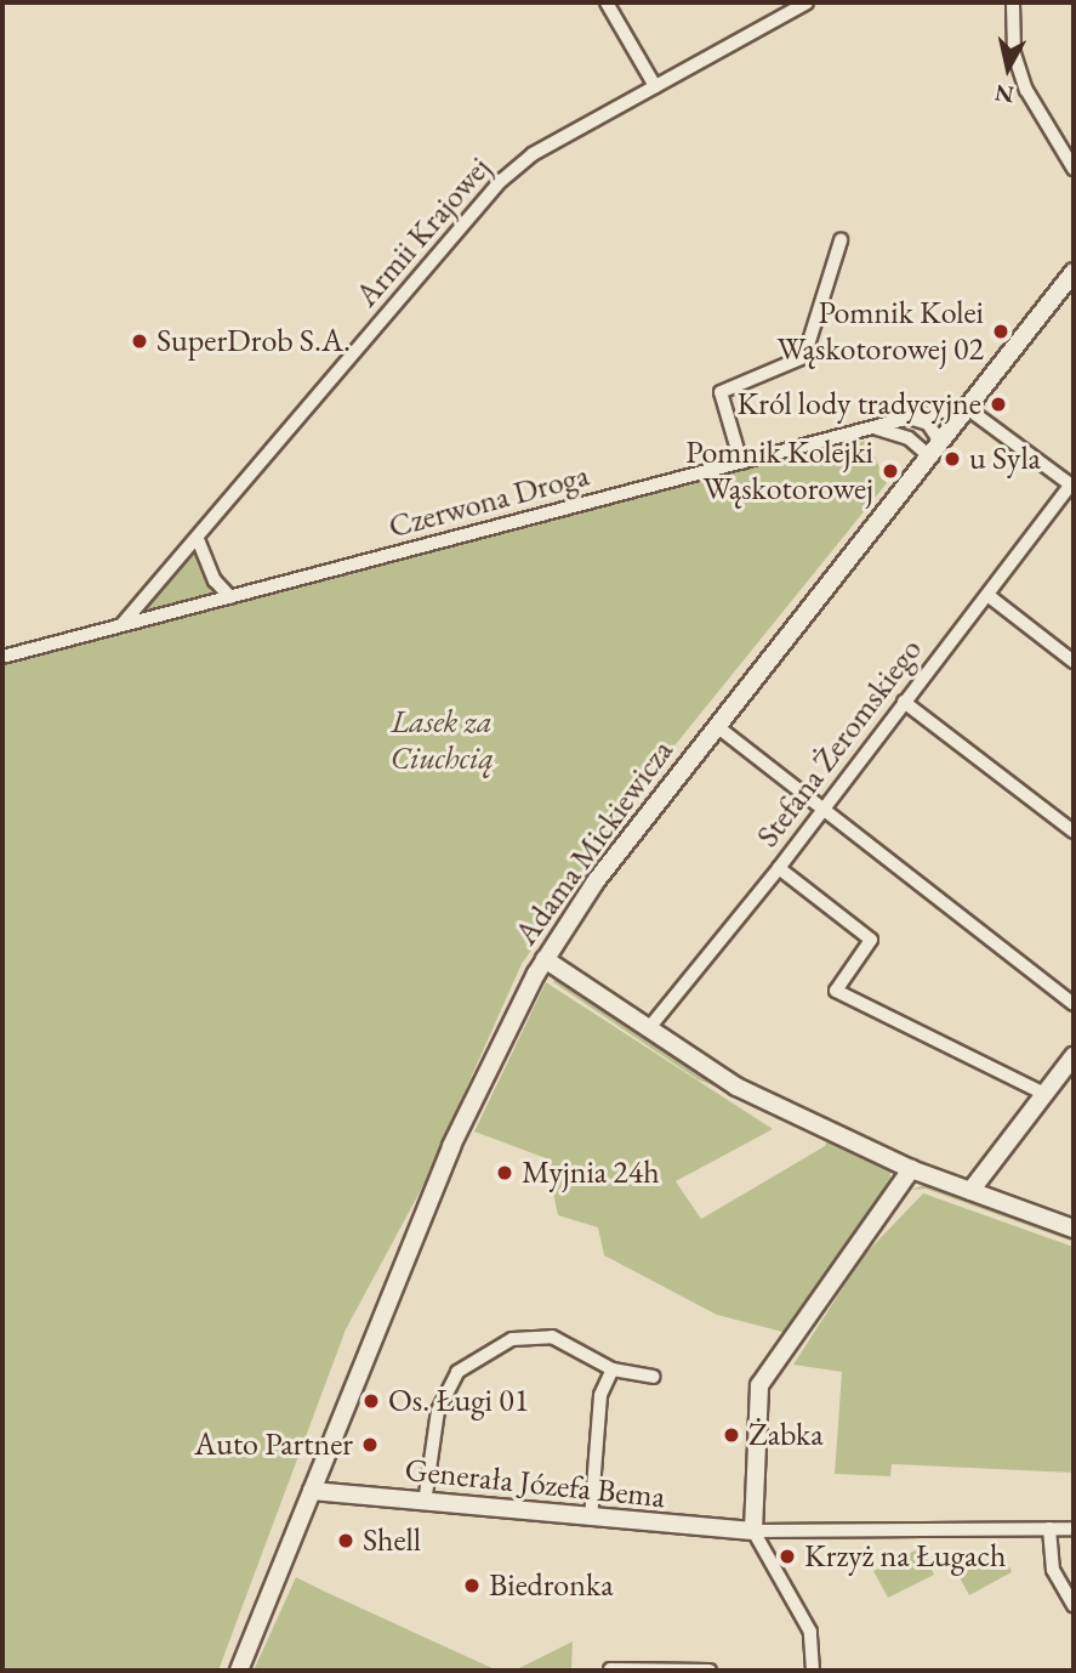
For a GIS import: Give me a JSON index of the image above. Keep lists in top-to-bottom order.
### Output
{
  "streets": {
    "main road": ["Adama Mickiewicza", "Generała Józefa Bema"],
    "street": ["Armii Krajowej", "Czerwona Droga", "Stefana Żeromskiego"]
  },
  "crossings": [
    ["Armii Krajowej", "Czerwona Droga"],
    ["Czerwona Droga", "Adama Mickiewicza"],
    ["Adama Mickiewicza", "Generała Józefa Bema"]
  ],
  "parks": ["Lasek za Ciuchcią"],
  "places": [
    "Pomnik Kolei Wąskotorowej 02",
    "SuperDrob S.A.",
    "Król lody tradycyjne",
    "u Syla",
    "Pomnik Kolejki Wąskotorowej",
    "Myjnia 24h",
    "Os. Ługi 01",
    "Żabka",
    "Auto Partner",
    "Shell",
    "Krzyż na Ługach",
    "Biedronka"
  ],
  "north": "bottom"
}
